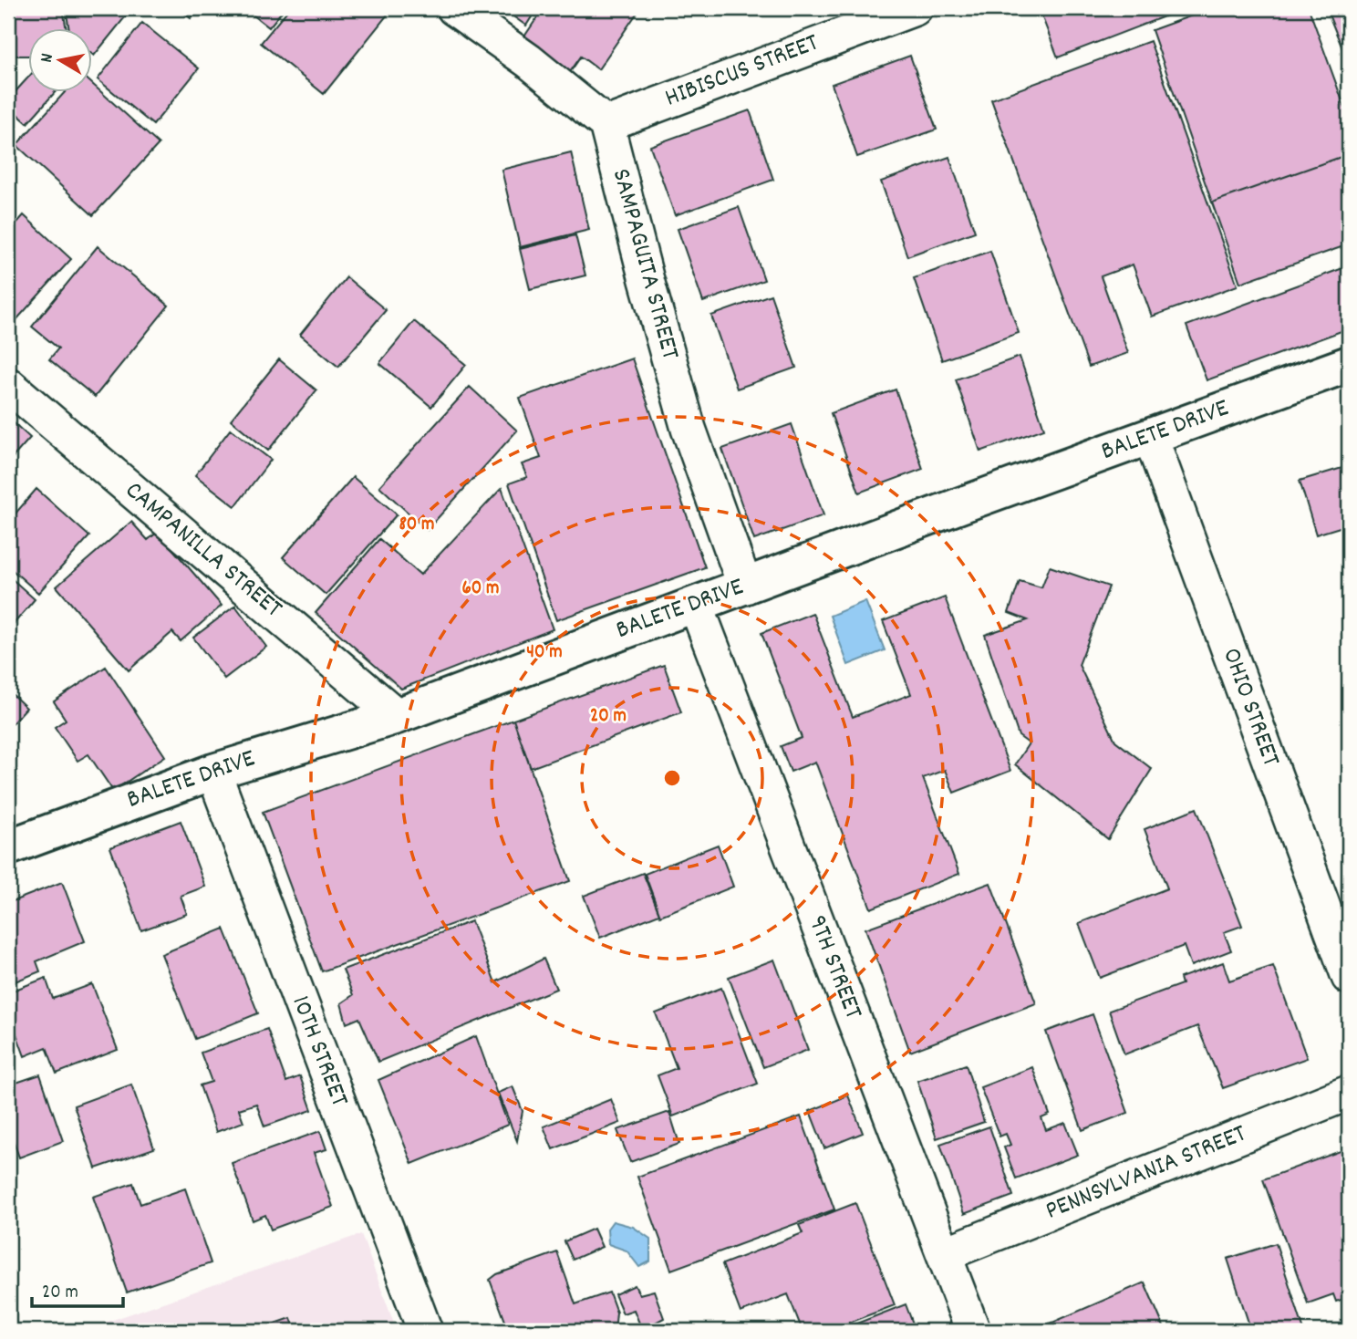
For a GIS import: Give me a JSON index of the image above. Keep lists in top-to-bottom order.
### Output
{
  "streets": {
    "street": [
      "HIBISCUS STREET",
      "SAMPAGUITA STREET",
      "BALETE DRIVE",
      "CAMPANILLA STREET",
      "OHIO STREET",
      "9TH STREET",
      "10TH STREET",
      "PENNSYLVANIA STREET"
    ]
  },
  "crossings": [
    ["HIBISCUS STREET", "SAMPAGUITA STREET"],
    ["SAMPAGUITA STREET", "BALETE DRIVE"],
    ["BALETE DRIVE", "CAMPANILLA STREET"],
    ["BALETE DRIVE", "OHIO STREET"],
    ["BALETE DRIVE", "9TH STREET"],
    ["BALETE DRIVE", "10TH STREET"],
    ["9TH STREET", "PENNSYLVANIA STREET"]
  ],
  "scale_bar": "20 m",
  "north": "left",
  "rings": [
    "80 m",
    "60 m",
    "40 m",
    "20 m"
  ]
}
